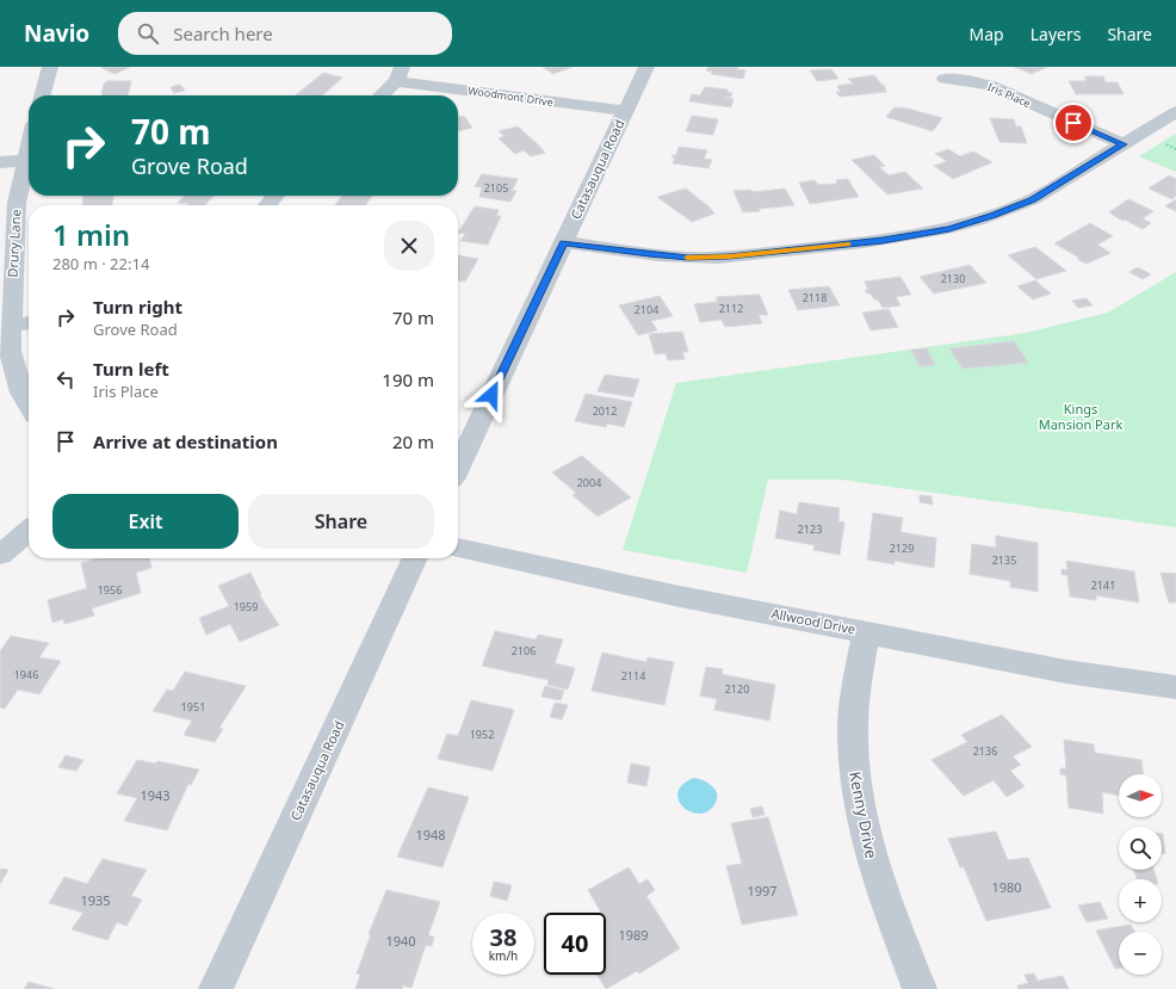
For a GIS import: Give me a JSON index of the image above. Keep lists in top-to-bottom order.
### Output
{
  "streets": {
    "street": [
      "Iris Place",
      "Woodmont Drive",
      "Catasauqua Road",
      "Drury Lane",
      "Allwood Drive",
      "Kenny Drive"
    ]
  },
  "crossings": [
    ["Woodmont Drive", "Catasauqua Road"],
    ["Allwood Drive", "Kenny Drive"]
  ],
  "parks": ["Kings Mansion Park"],
  "house_numbers": [
    "2105",
    "2130",
    "2118",
    "2112",
    "2104",
    "2012",
    "2004",
    "2123",
    "2129",
    "2135",
    "2141",
    "1956",
    "1959",
    "2106",
    "1946",
    "2114",
    "2120",
    "1951",
    "1952",
    "2136",
    "1943",
    "1948",
    "1980",
    "1997",
    "1935",
    "1989",
    "1940"
  ],
  "north": "right",
  "page": {
    "header": "Navio",
    "search": "Search here",
    "nav": ["Map", "Layers", "Share"],
    "turn": ["70 m", "Grove Road"],
    "heading": ["1 min", "280 m · 22:14"],
    "list": [
      {
        "name": "Turn right",
        "note": "Grove Road",
        "value": "70 m"
      },
      {
        "name": "Turn left",
        "note": "Iris Place",
        "value": "190 m"
      },
      {
        "name": "Arrive at destination",
        "value": "20 m"
      }
    ],
    "buttons": ["Exit", "Share"],
    "map_buttons": ["+", "−"],
    "speed": "38 km/h",
    "limit": "40"
  }
}
